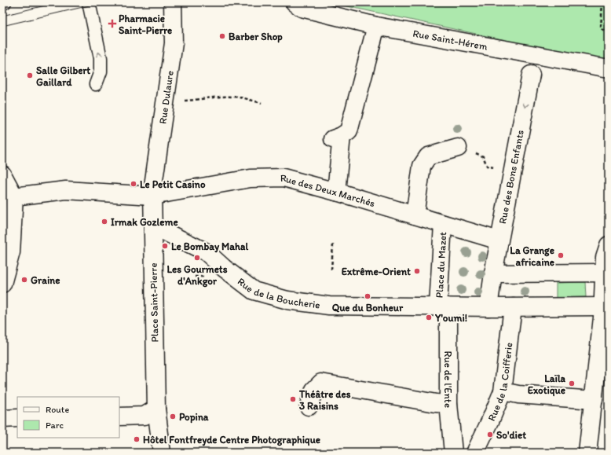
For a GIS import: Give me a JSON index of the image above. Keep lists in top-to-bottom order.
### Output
{
  "streets": {
    "street": [
      "Rue Saint-Hérem",
      "Rue Dulaure",
      "Rue des Bons Enfants",
      "Rue des Deux Marchés",
      "Place du Mazet",
      "Rue de la Boucherie",
      "Place Saint-Pierre",
      "Rue de l'Ente",
      "Rue de la Coifferie"
    ]
  },
  "crossings": [
    ["Rue Dulaure", "Rue des Deux Marchés"],
    ["Rue Dulaure", "Place Saint-Pierre"],
    ["Rue des Bons Enfants", "Rue des Deux Marchés"],
    ["Rue des Deux Marchés", "Place du Mazet"],
    ["Rue des Deux Marchés", "Place Saint-Pierre"],
    ["Place du Mazet", "Rue de la Boucherie"],
    ["Place du Mazet", "Rue de l'Ente"],
    ["Place du Mazet", "Rue de la Coifferie"],
    ["Rue de la Boucherie", "Place Saint-Pierre"]
  ],
  "one_way": ["Rue des Bons Enfants"],
  "places": {
    "health": ["Pharmacie Saint-Pierre"],
    "other": [
      "Barber Shop",
      "Salle Gilbert Gaillard",
      "Le Petit Casino",
      "Irmak Gozleme",
      "Le Bombay Mahal",
      "La Grange africaine",
      "Les Gourmets d'Ankgor",
      "Extrême-Orient",
      "Graine",
      "Que du Bonheur",
      "Y'oumi!",
      "Laïla Exotique",
      "Théâtre des 3 Raisins",
      "Popina",
      "So'diet",
      "Hôtel Fontfreyde Centre Photographique"
    ]
  },
  "legend": ["Route", "Parc"]
}
